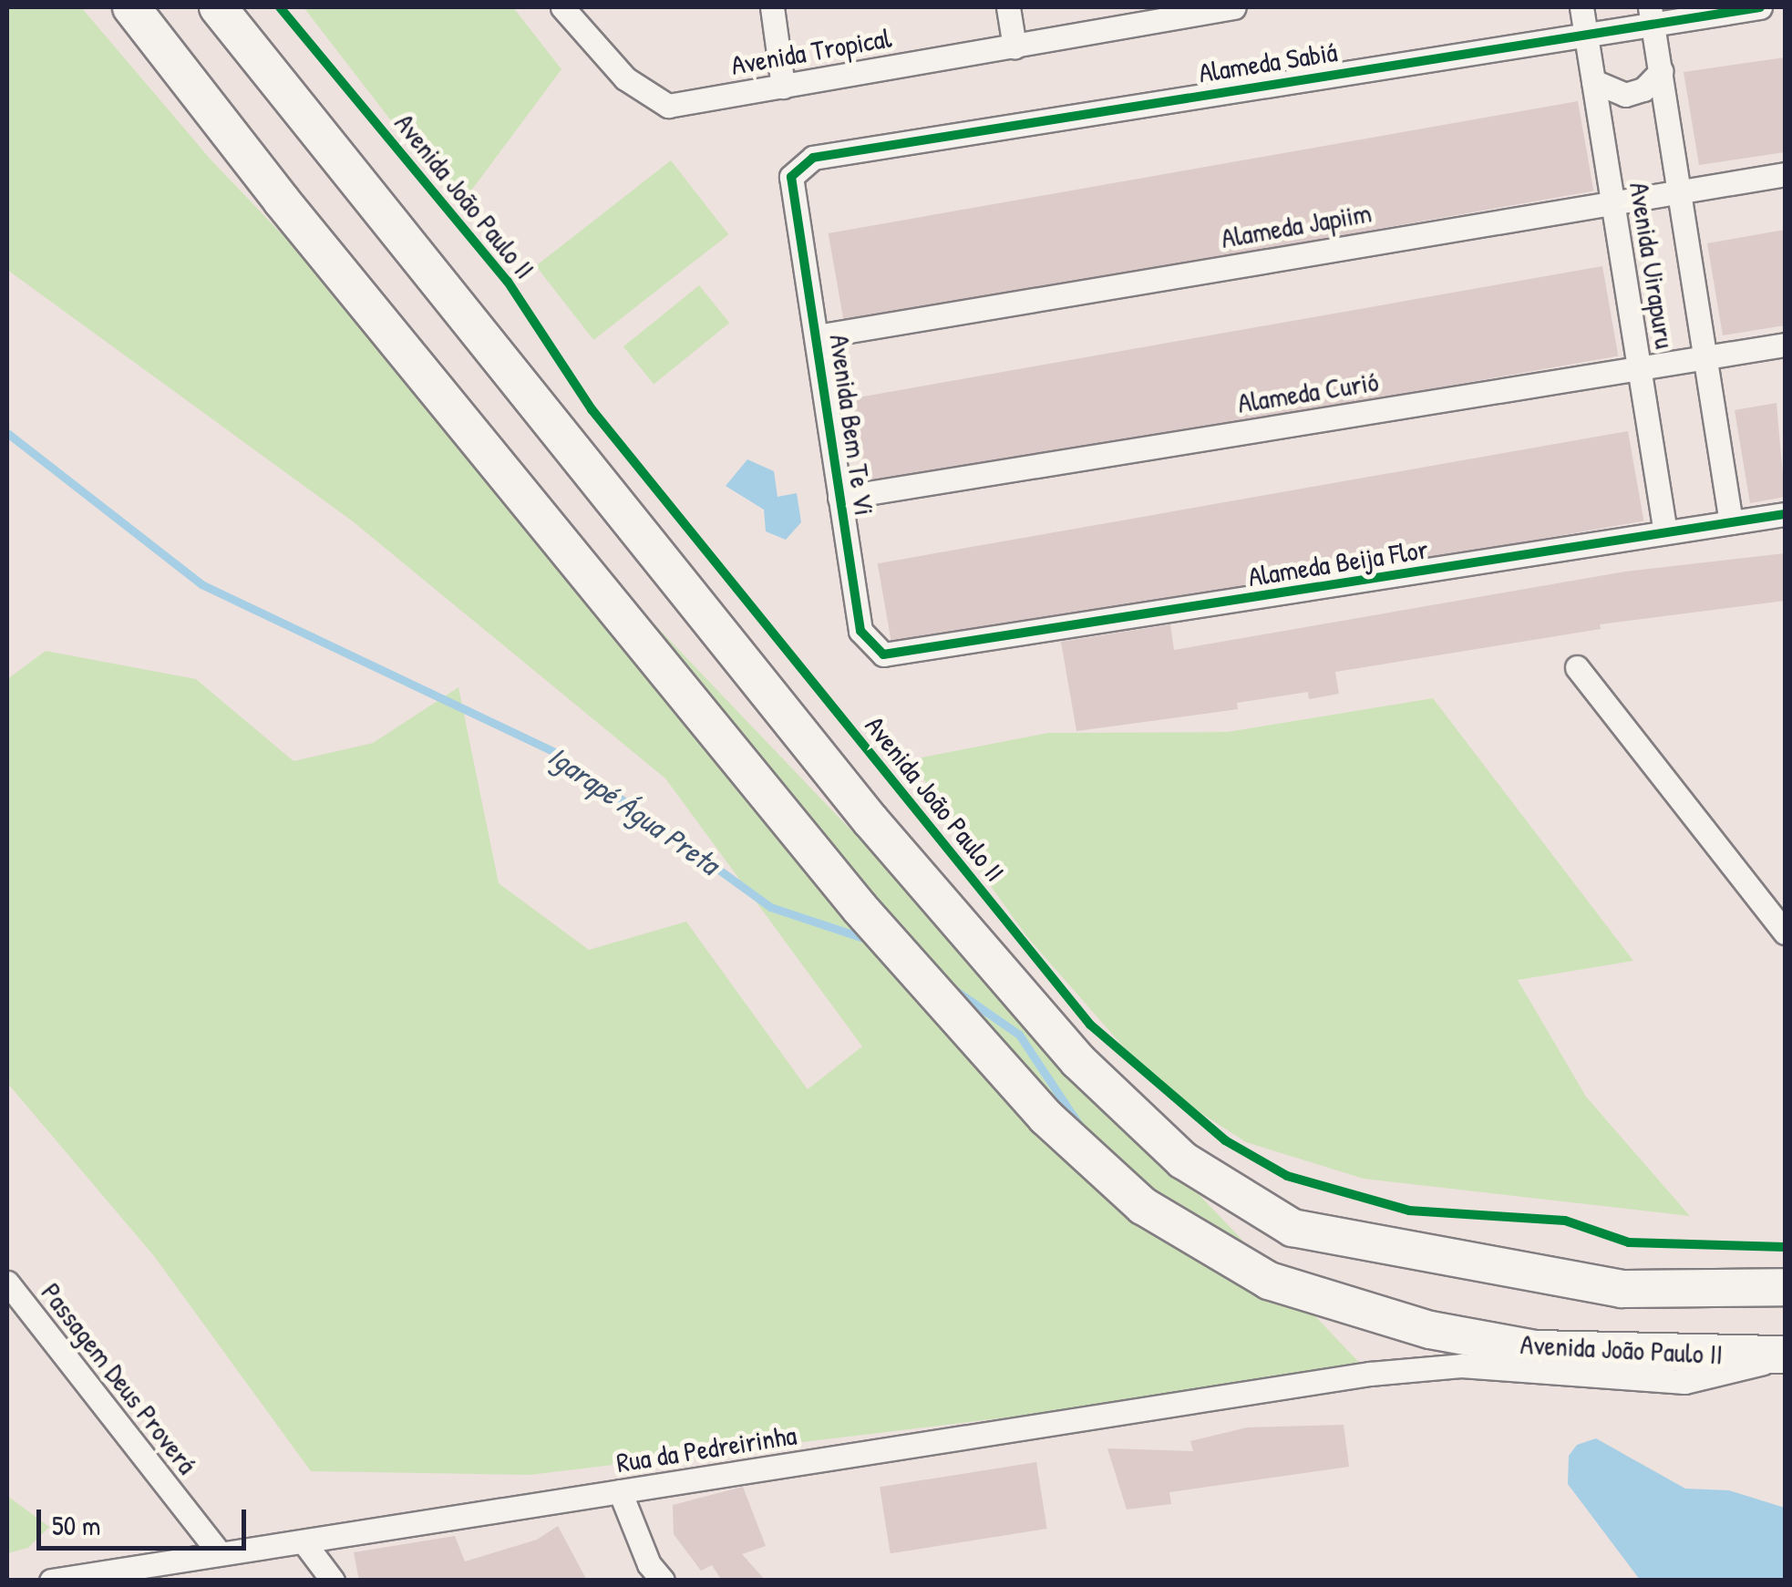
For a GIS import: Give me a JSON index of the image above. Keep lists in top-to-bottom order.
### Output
{
  "streets": {
    "main road": ["Avenida João Paulo II"],
    "street": [
      "Avenida Tropical",
      "Alameda Sabiá",
      "Alameda Japiim",
      "Avenida Uirapuru",
      "Alameda Curió",
      "Avenida Bem Te Vi",
      "Alameda Beija Flor",
      "Passagem Deus Proverá",
      "Rua da Pedreirinha"
    ]
  },
  "crossings": [
    ["Alameda Sabiá", "Avenida Uirapuru"],
    ["Alameda Sabiá", "Avenida Bem Te Vi"],
    ["Avenida João Paulo II", "Rua da Pedreirinha"],
    ["Alameda Japiim", "Avenida Uirapuru"],
    ["Alameda Japiim", "Avenida Bem Te Vi"],
    ["Avenida Uirapuru", "Alameda Curió"],
    ["Avenida Uirapuru", "Alameda Beija Flor"],
    ["Alameda Curió", "Avenida Bem Te Vi"],
    ["Avenida Bem Te Vi", "Alameda Beija Flor"],
    ["Passagem Deus Proverá", "Rua da Pedreirinha"]
  ],
  "water": ["Igarapé Água Preta"],
  "scale_bar": "50 m"
}
